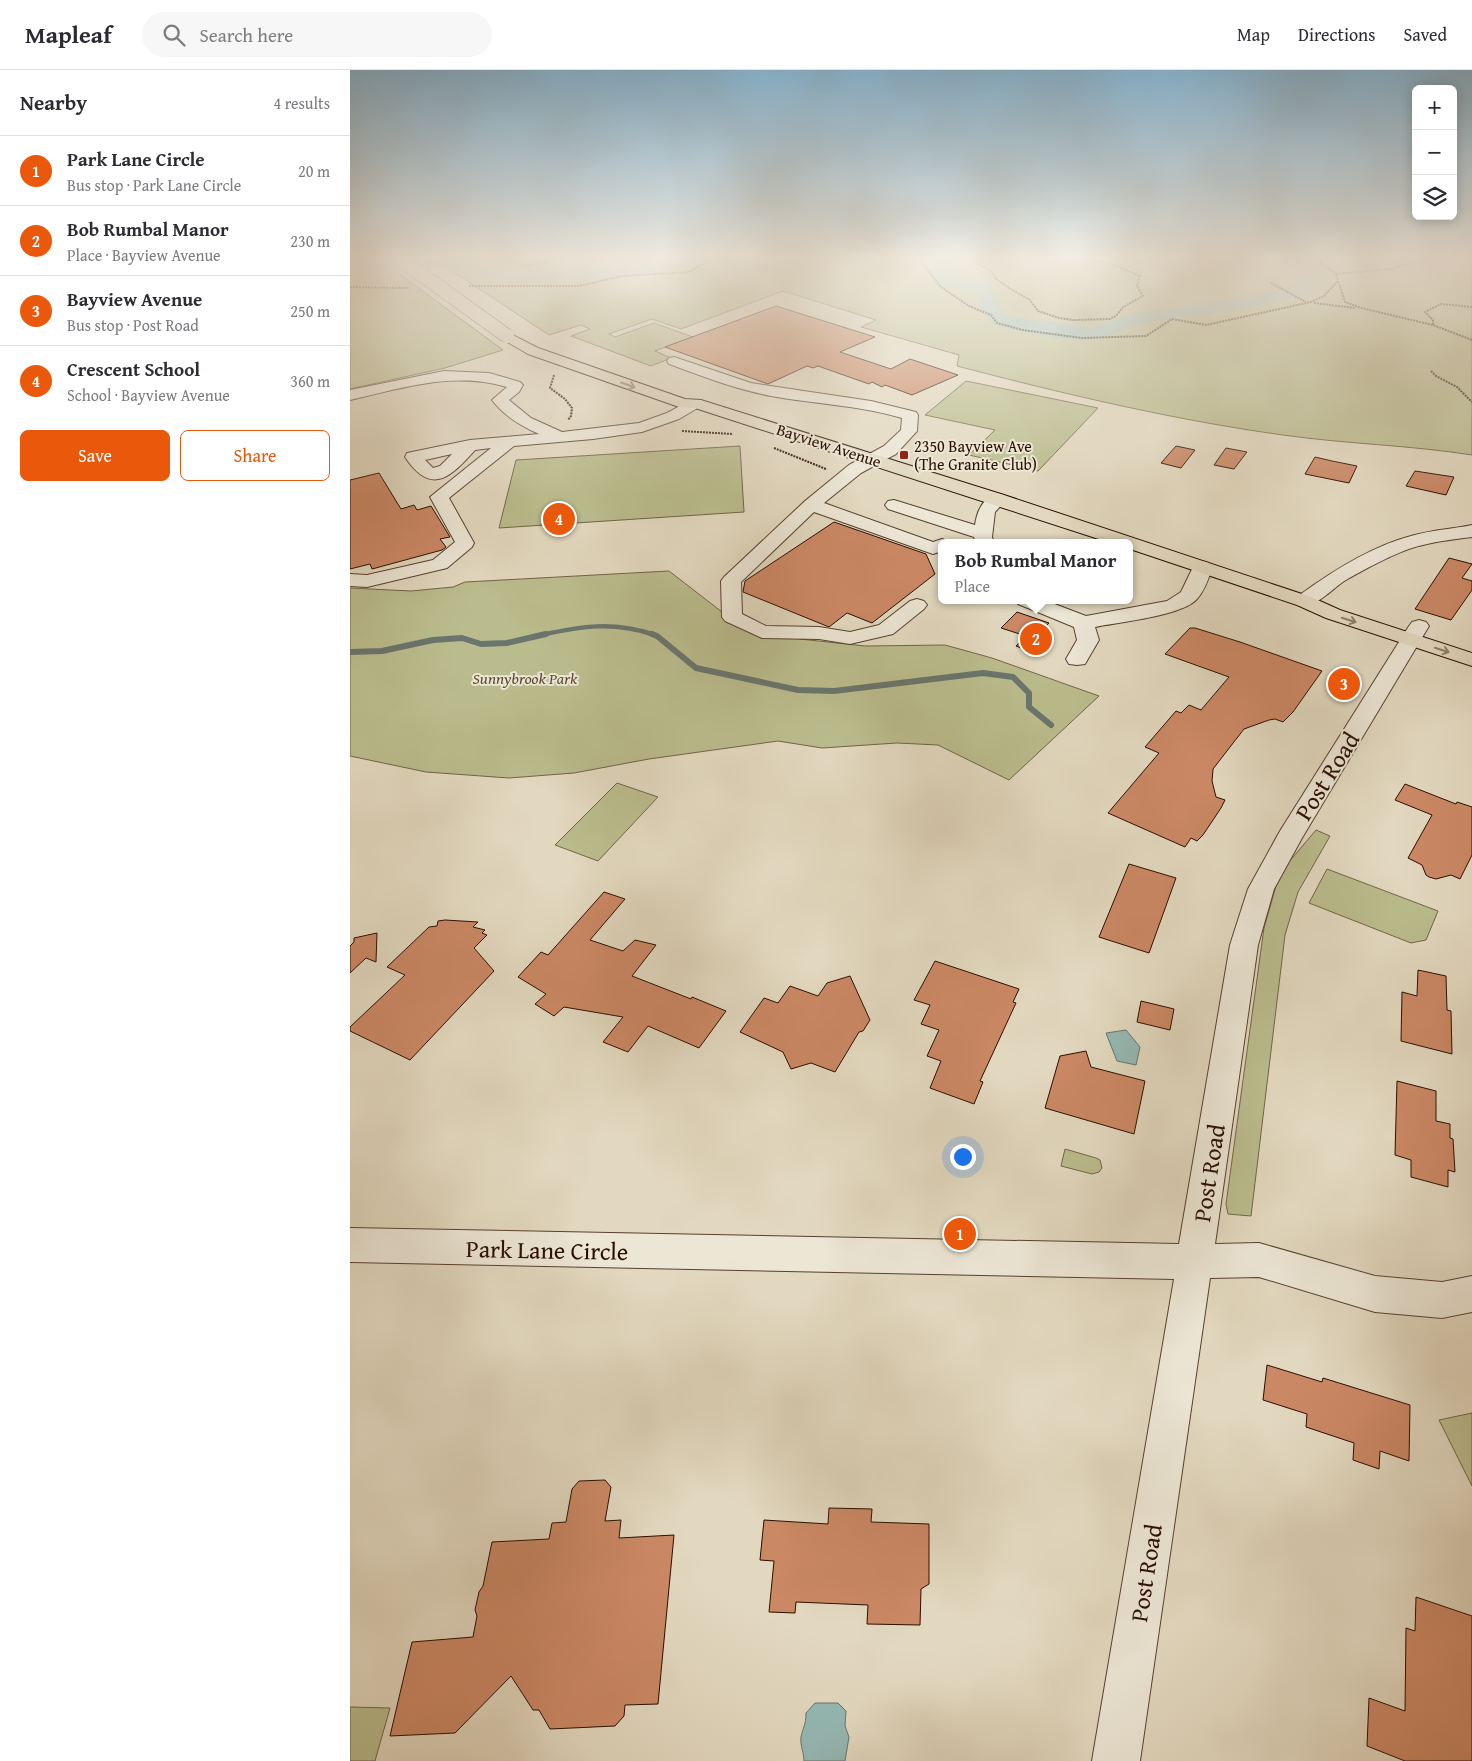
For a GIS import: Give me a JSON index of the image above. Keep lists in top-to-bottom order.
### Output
{
  "streets": {
    "main road": ["Bayview Avenue"],
    "street": ["Post Road", "Park Lane Circle"]
  },
  "crossings": [
    ["Bayview Avenue", "Post Road"],
    ["Post Road", "Park Lane Circle"]
  ],
  "parks": ["Sunnybrook Park"],
  "places": {
    "transit": ["2350 Bayview Ave (The Granite Club)"]
  },
  "page": {
    "header": "Mapleaf",
    "search": "Search here",
    "nav": ["Map", "Directions", "Saved"],
    "heading": ["Nearby", "4 results"],
    "map_buttons": ["+", "−"],
    "list": [
      {
        "mark": "1",
        "name": "Park Lane Circle",
        "note": "Bus stop · Park Lane Circle",
        "value": "20 m"
      },
      {
        "mark": "2",
        "name": "Bob Rumbal Manor",
        "note": "Place · Bayview Avenue",
        "value": "230 m"
      },
      {
        "mark": "3",
        "name": "Bayview Avenue",
        "note": "Bus stop · Post Road",
        "value": "250 m"
      },
      {
        "mark": "4",
        "name": "Crescent School",
        "note": "School · Bayview Avenue",
        "value": "360 m"
      }
    ],
    "buttons": ["Save", "Share"],
    "pins": [
      "4",
      "2",
      "3",
      "1"
    ],
    "popup": ["Bob Rumbal Manor", "Place"]
  }
}
